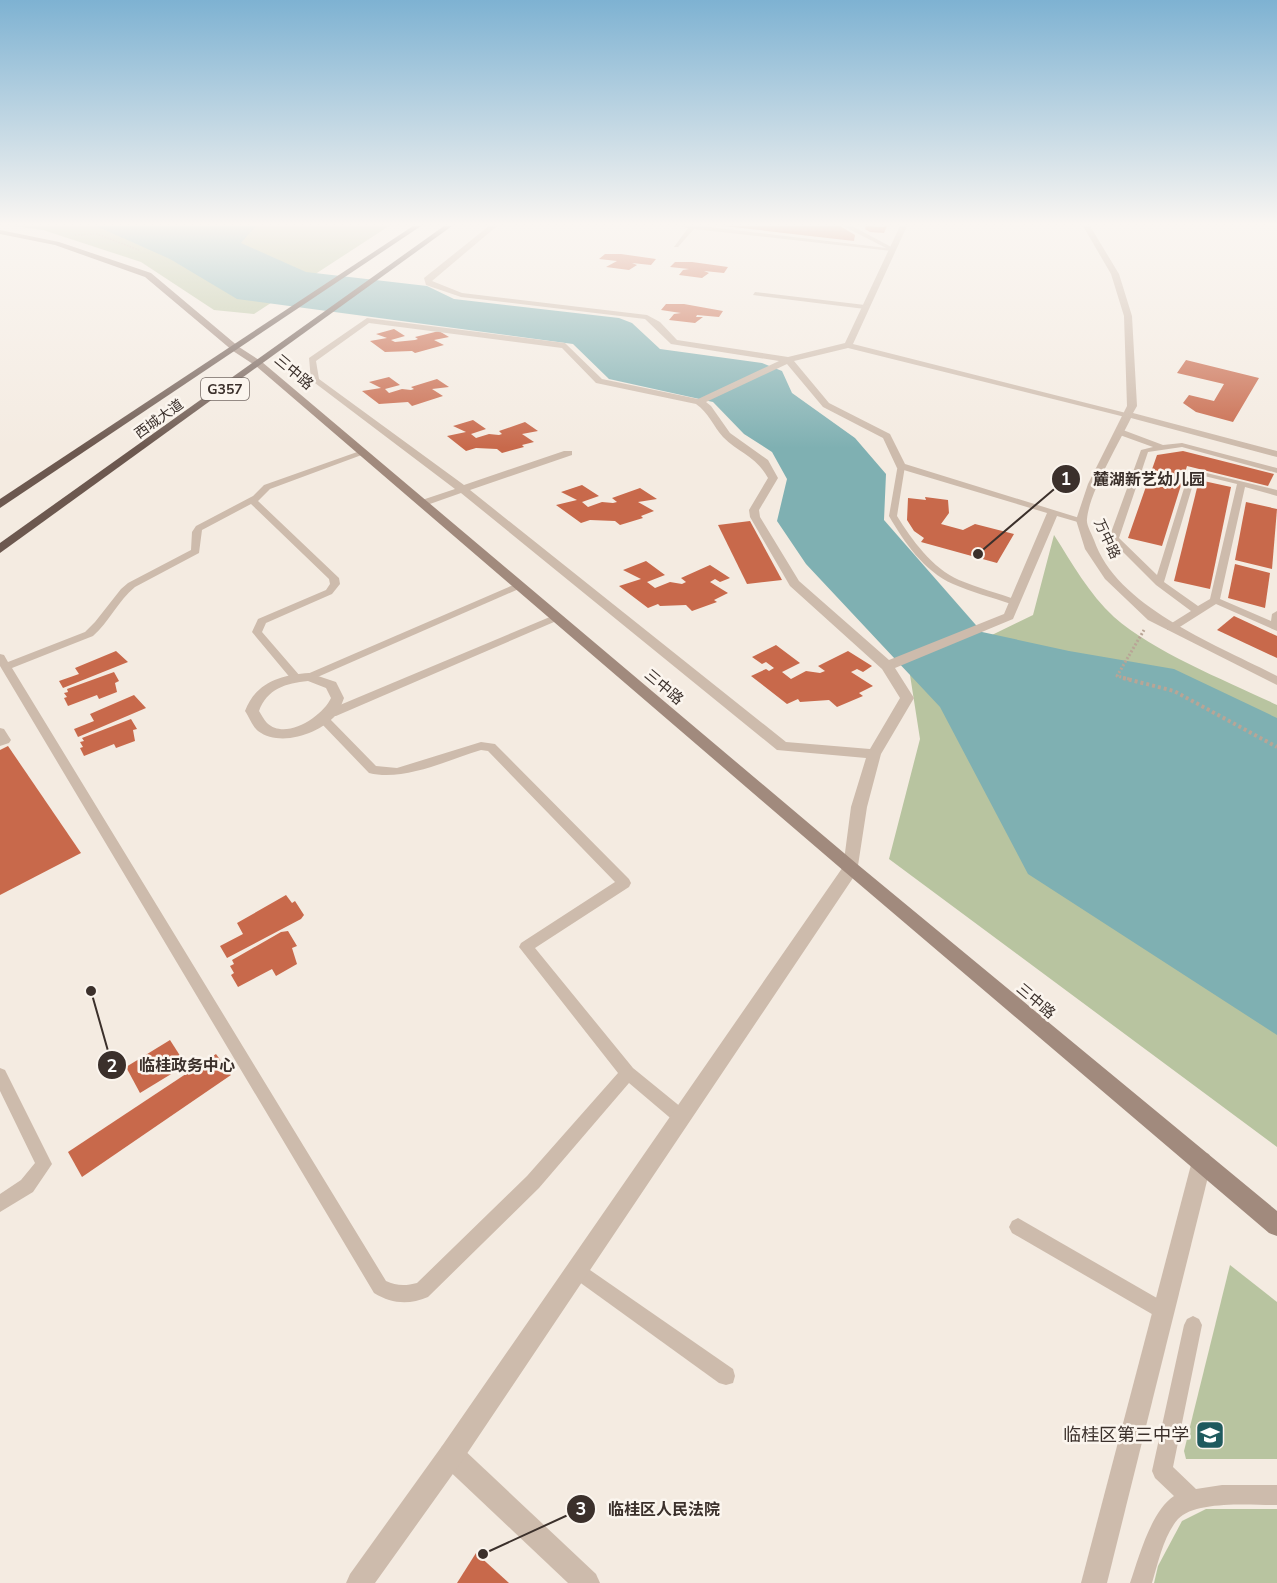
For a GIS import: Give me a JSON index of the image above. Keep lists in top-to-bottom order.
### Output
{
  "streets": {
    "highway": ["G357", "西城大道"],
    "main road": ["三中路"],
    "street": ["万中路"]
  },
  "crossings": [
    ["三中路", "西城大道"]
  ],
  "places": {
    "other": ["麓湖新艺幼儿园", "临桂政务中心", "临桂区人民法院"],
    "school or university": ["临桂区第三中学"]
  }
}
